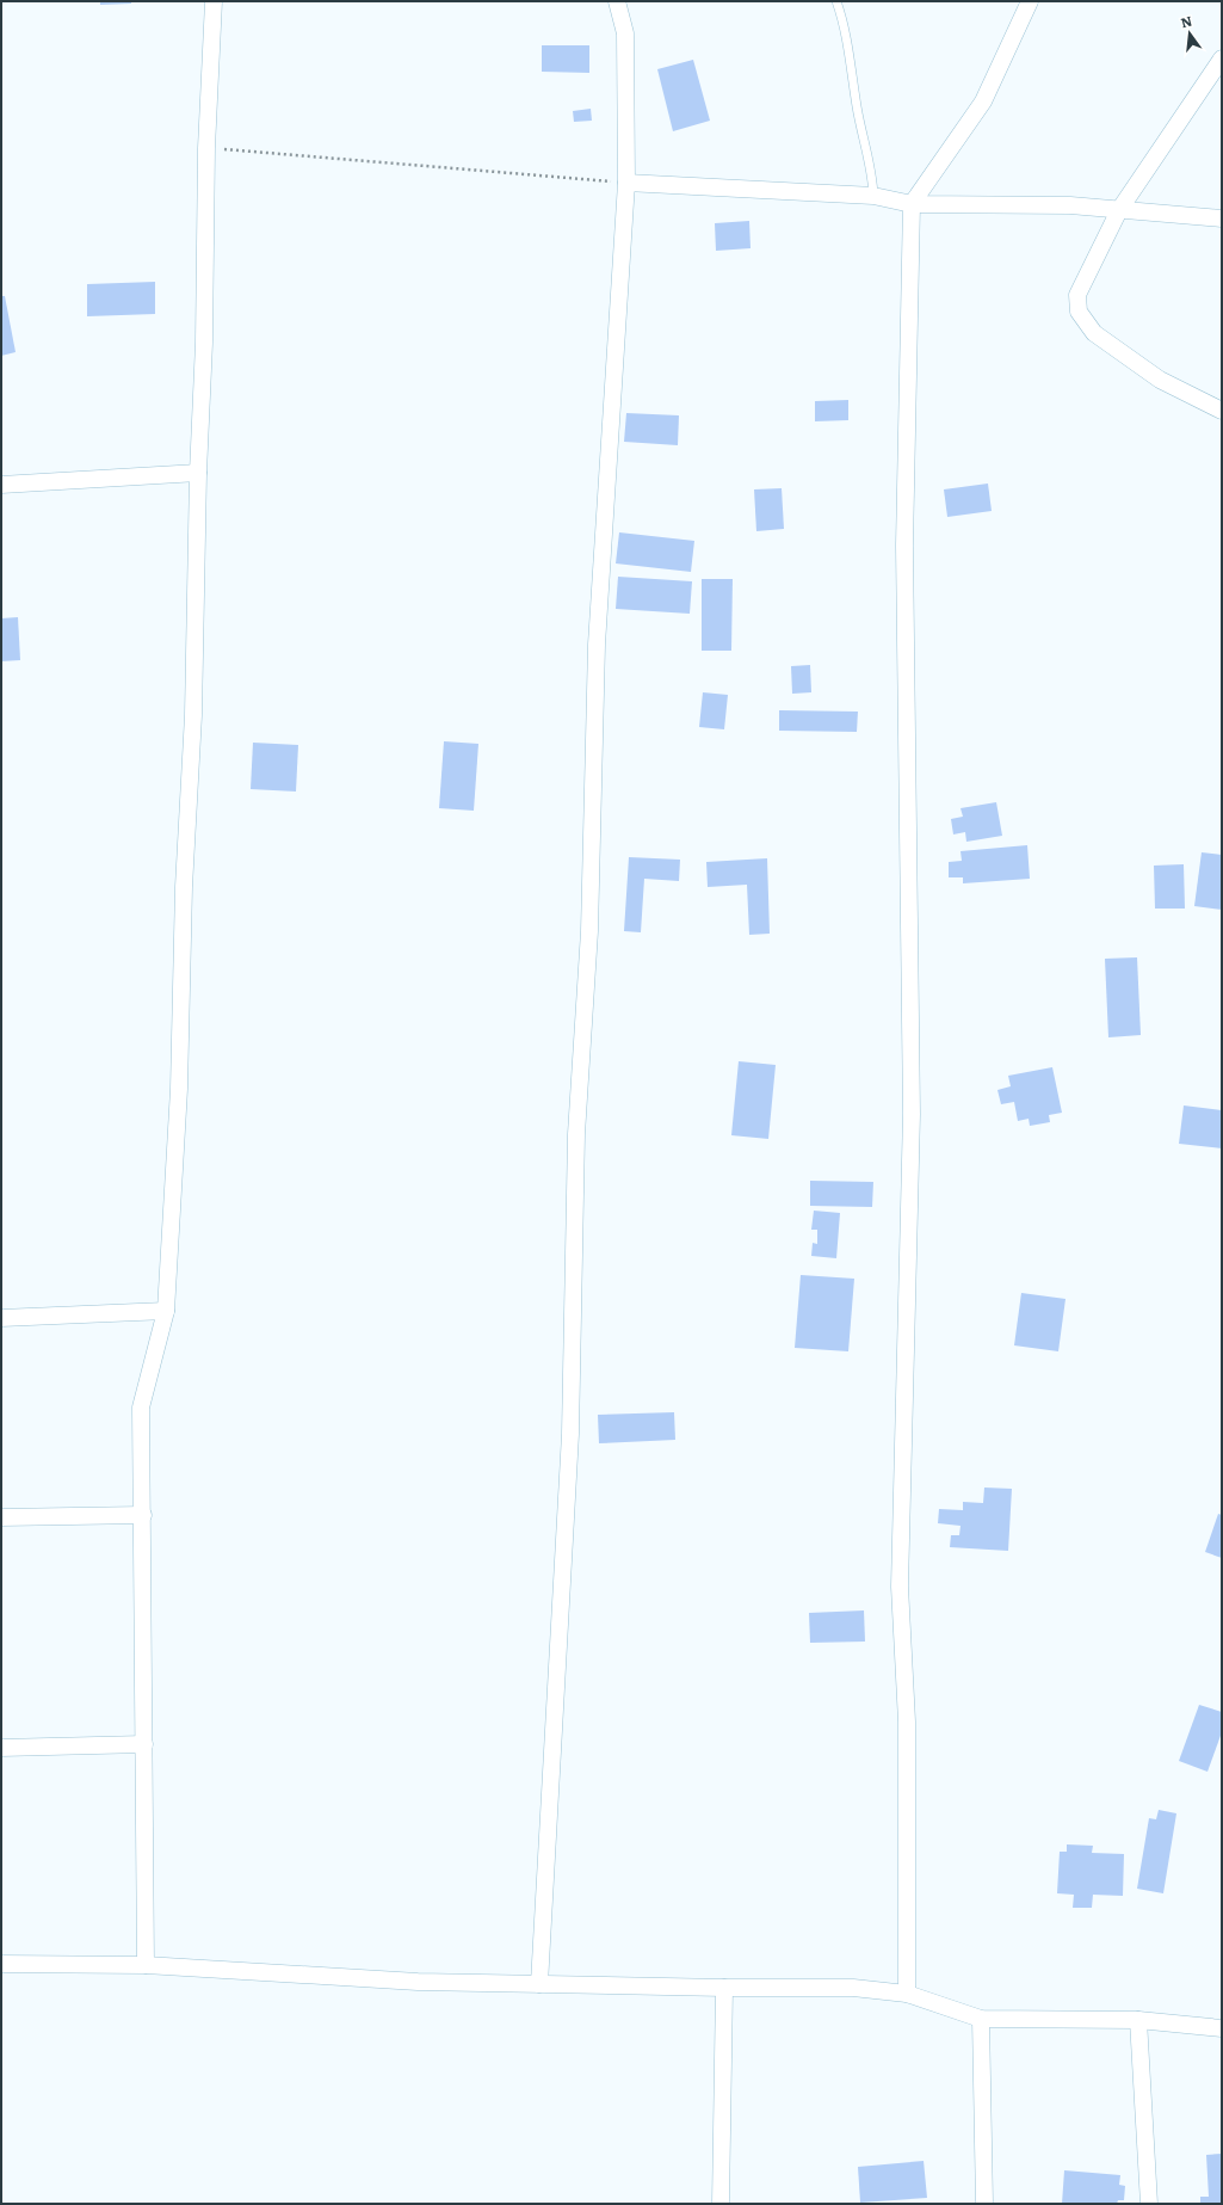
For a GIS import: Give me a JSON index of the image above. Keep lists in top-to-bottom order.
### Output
{
  "north": "top"
}
